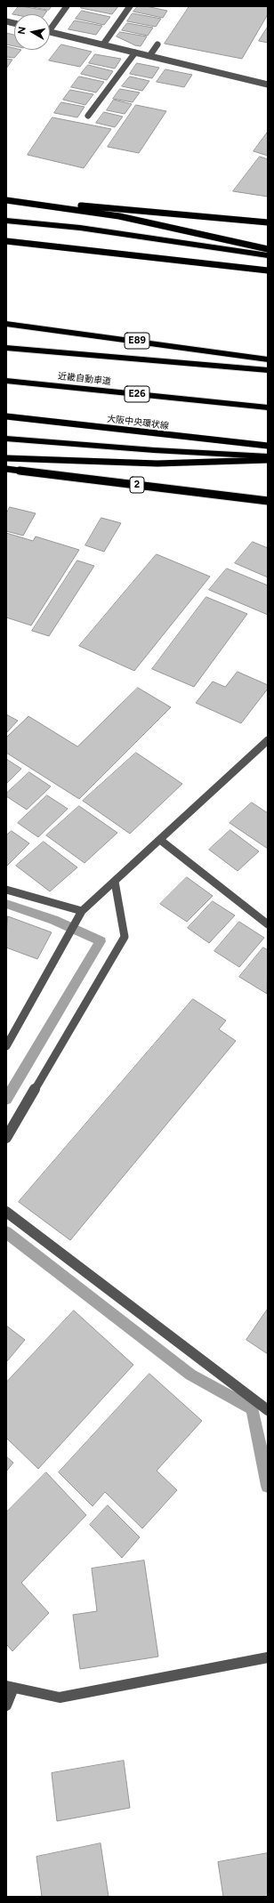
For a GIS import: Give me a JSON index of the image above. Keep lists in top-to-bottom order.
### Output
{
  "streets": {
    "highway": ["E89", "近畿自動車道", "E26"],
    "main road": ["大阪中央環状線", "2"]
  },
  "north": "left"
}
